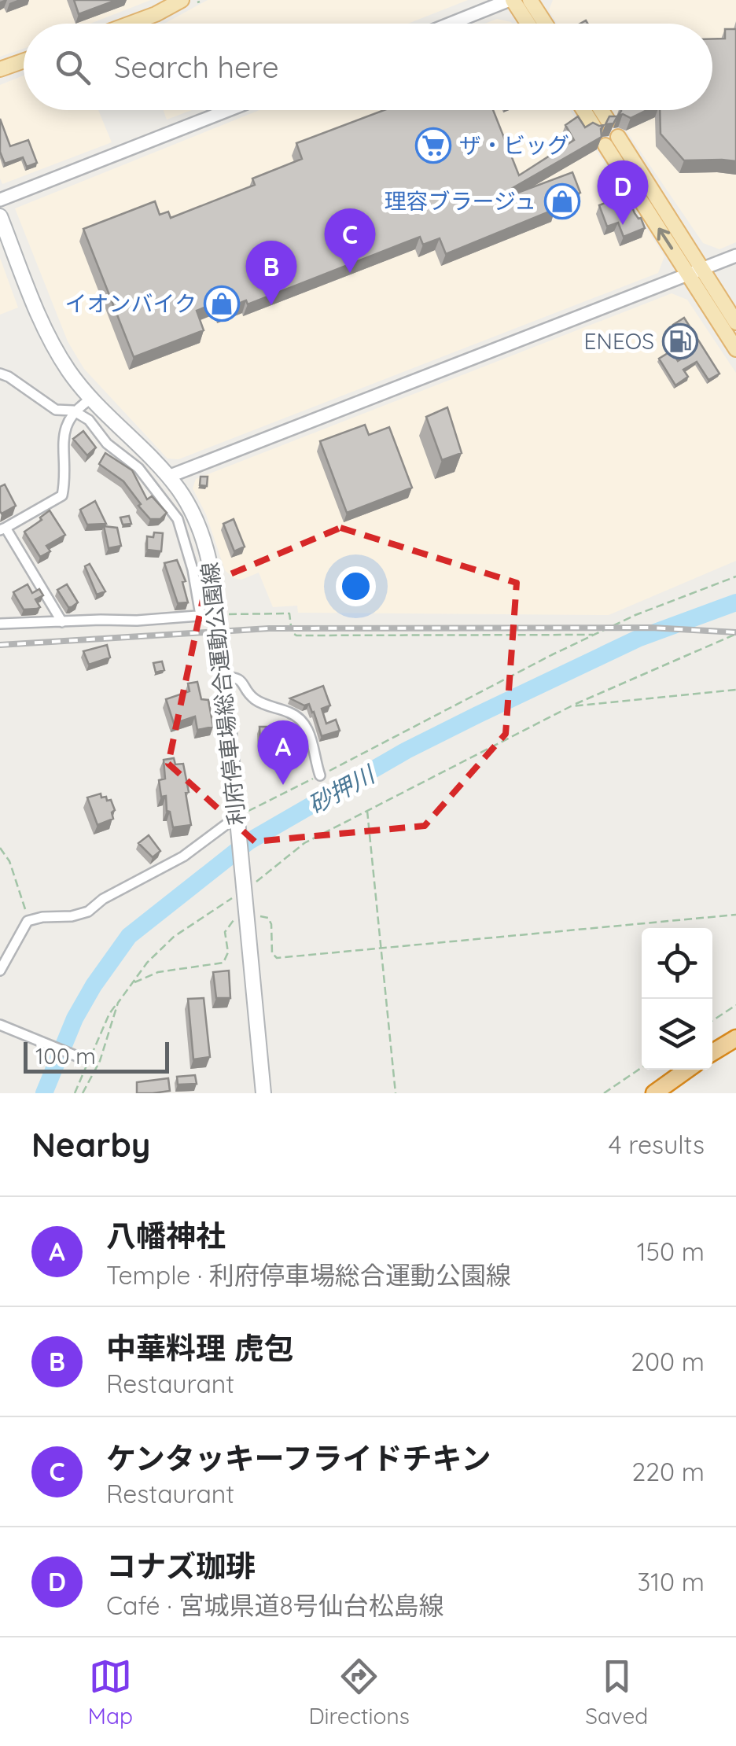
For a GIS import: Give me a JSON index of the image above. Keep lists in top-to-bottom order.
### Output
{
  "streets": {
    "main road": ["利府停車場総合運動公園線"]
  },
  "water": ["砂押川"],
  "places": {
    "supermarket": ["ザ・ビッグ"],
    "shop": ["理容ブラージュ", "イオンバイク"],
    "fuel station": ["ENEOS"]
  },
  "scale_bar": "100 m",
  "page": {
    "search": "Search here",
    "pins": [
      "D",
      "C",
      "B",
      "A"
    ],
    "scale": "100 m",
    "heading": ["Nearby", "4 results"],
    "list": [
      {
        "mark": "A",
        "name": "八幡神社",
        "note": "Temple · 利府停車場総合運動公園線",
        "value": "150 m"
      },
      {
        "mark": "B",
        "name": "中華料理 虎包",
        "note": "Restaurant",
        "value": "200 m"
      },
      {
        "mark": "C",
        "name": "ケンタッキーフライドチキン",
        "note": "Restaurant",
        "value": "220 m"
      },
      {
        "mark": "D",
        "name": "コナズ珈琲",
        "note": "Café · 宮城県道8号仙台松島線",
        "value": "310 m"
      }
    ],
    "nav": ["Map", "Directions", "Saved"]
  }
}
